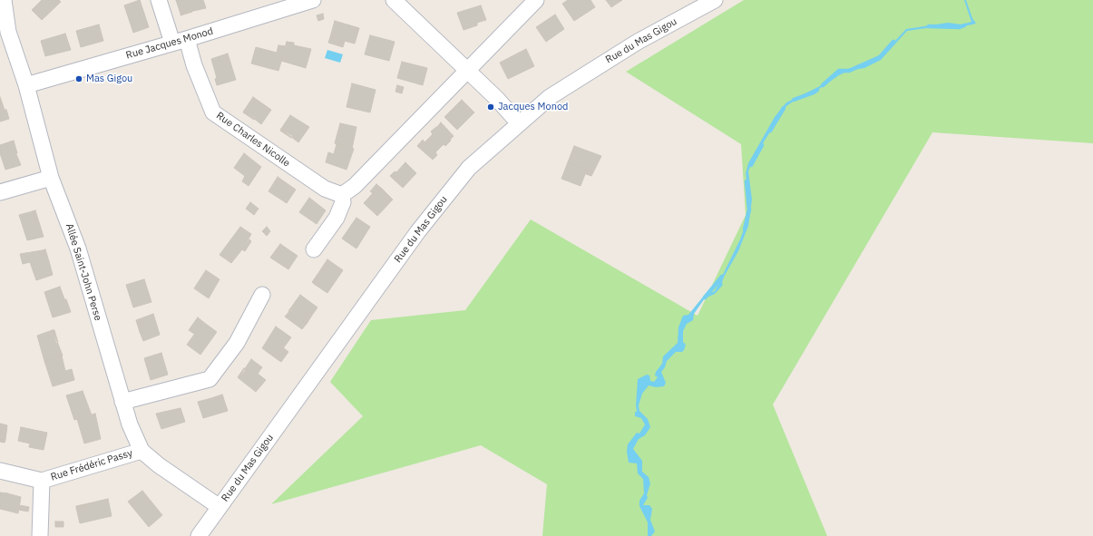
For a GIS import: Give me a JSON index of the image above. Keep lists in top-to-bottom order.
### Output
{
  "streets": {
    "street": [
      "Rue du Mas Gigou",
      "Rue Jacques Monod",
      "Rue Charles Nicolle",
      "Allée Saint-John Perse",
      "Rue Frédéric Passy"
    ]
  },
  "crossings": [
    ["Rue du Mas Gigou", "Allée Saint-John Perse"],
    ["Rue Jacques Monod", "Rue Charles Nicolle"],
    ["Rue Jacques Monod", "Allée Saint-John Perse"],
    ["Allée Saint-John Perse", "Rue Frédéric Passy"]
  ],
  "places": ["Mas Gigou", "Jacques Monod"]
}
